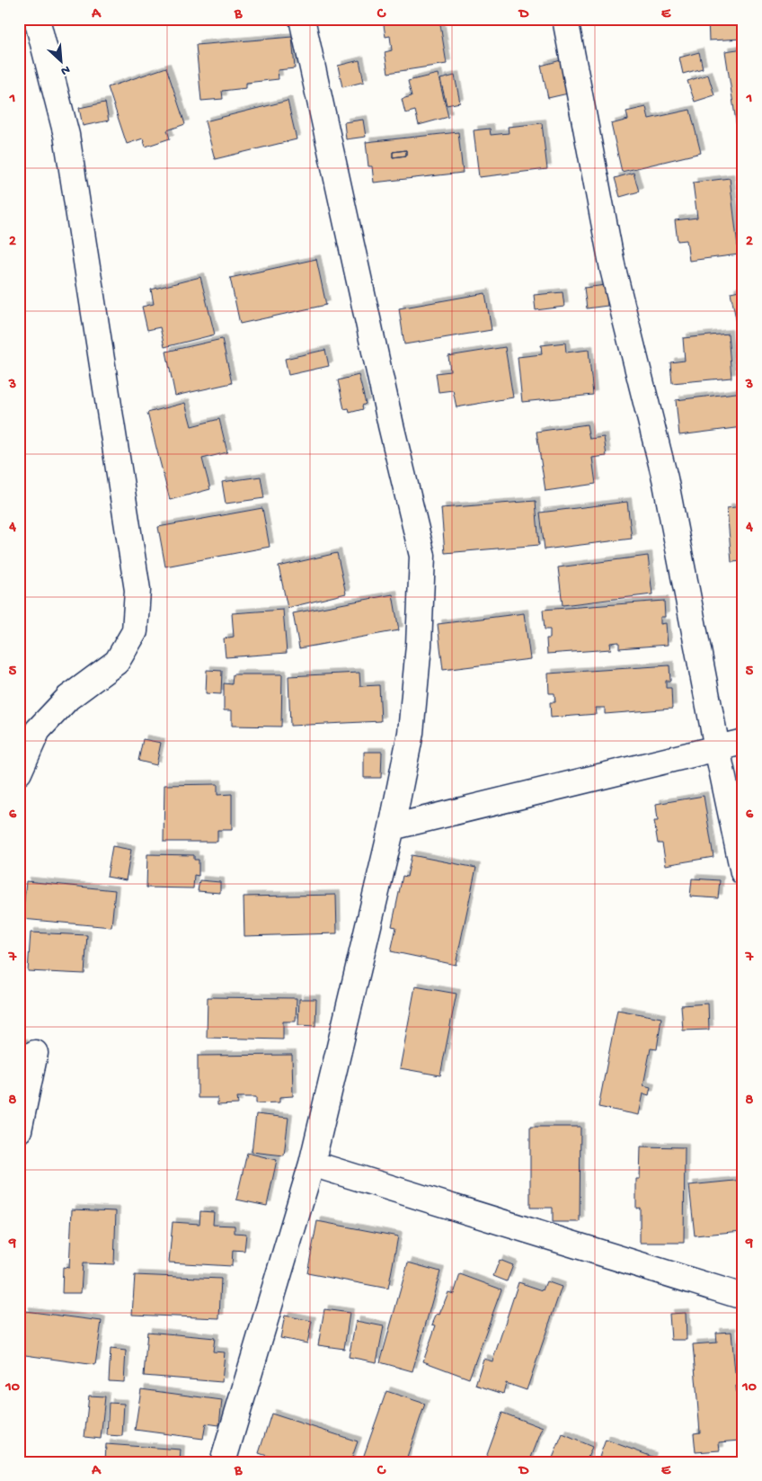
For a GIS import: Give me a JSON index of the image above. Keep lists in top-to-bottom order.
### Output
{
  "north": "bottom right",
  "grid": {
    "columns": [
      "A",
      "B",
      "C",
      "D",
      "E"
    ],
    "rows": [
      "1",
      "2",
      "3",
      "4",
      "5",
      "6",
      "7",
      "8",
      "9",
      "10"
    ]
  }
}
